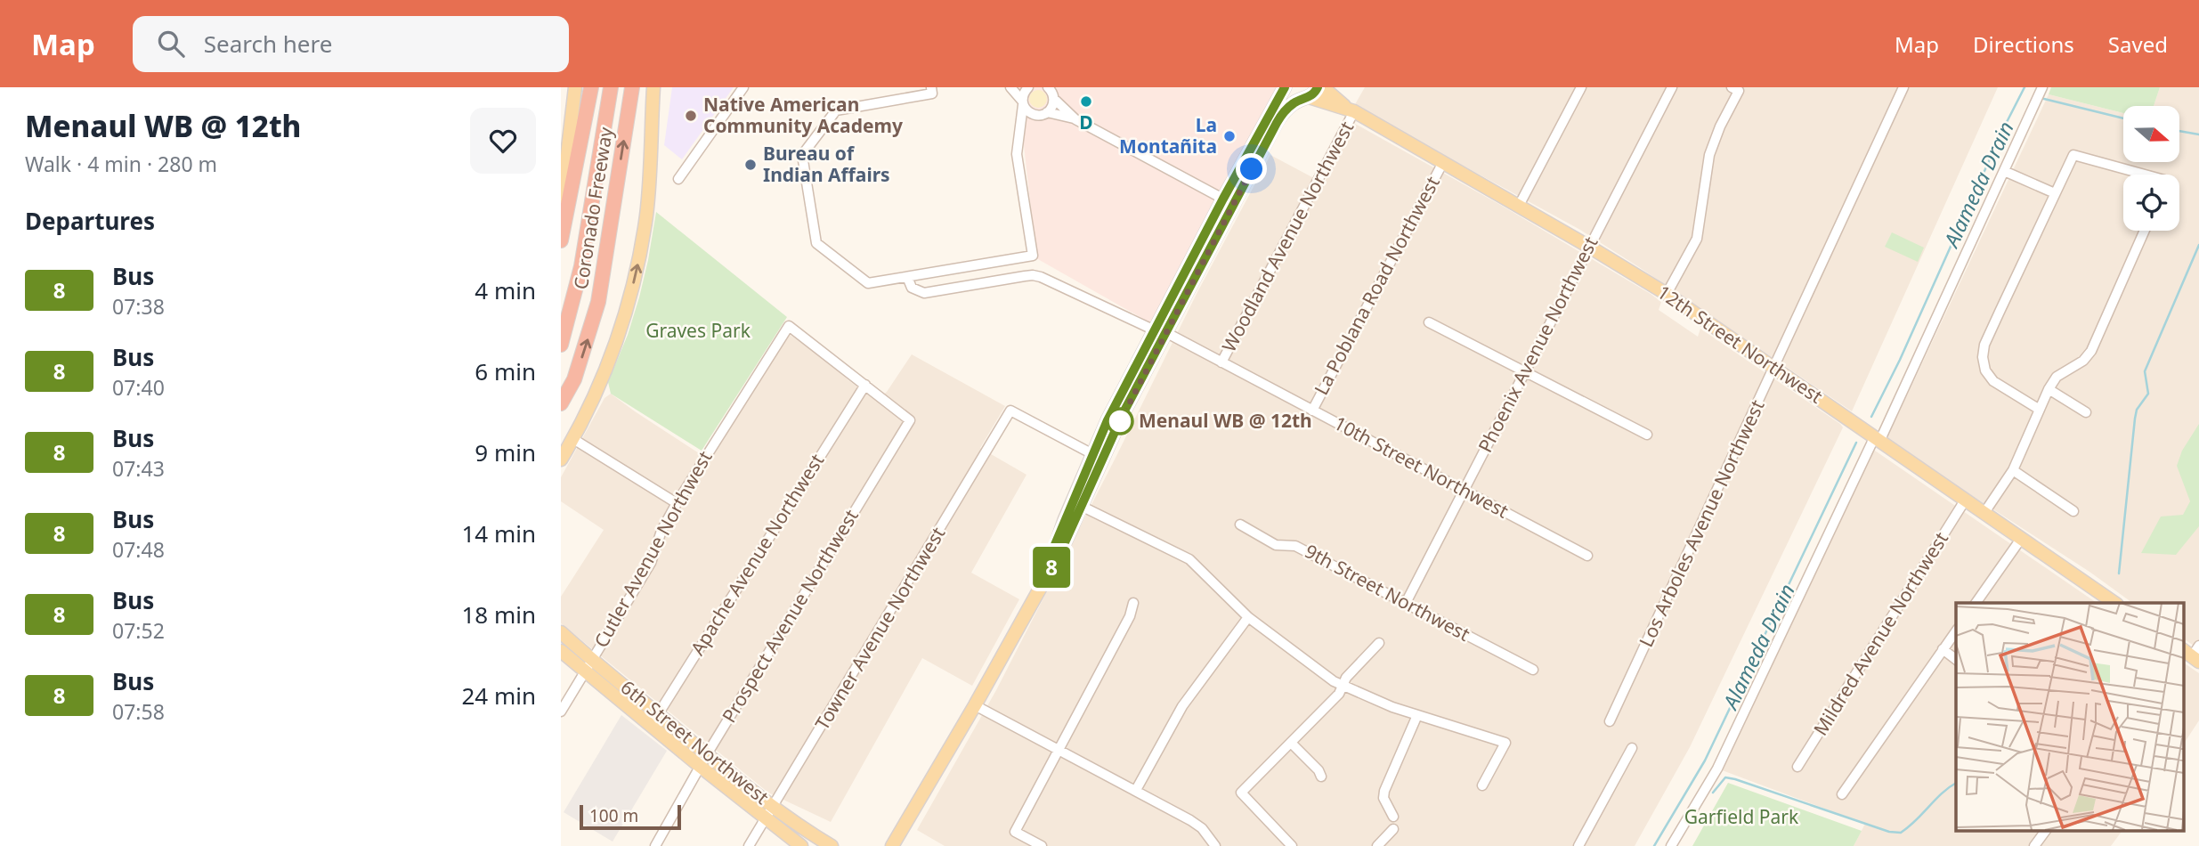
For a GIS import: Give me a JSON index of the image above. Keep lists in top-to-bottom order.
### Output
{
  "streets": {
    "highway": ["Coronado Freeway"],
    "main road": ["12th Street Northwest", "6th Street Northwest"],
    "street": [
      "Woodland Avenue Northwest",
      "La Poblana Road Northwest",
      "Phoenix Avenue Northwest",
      "10th Street Northwest",
      "Los Arboles Avenue Northwest",
      "Cutler Avenue Northwest",
      "Apache Avenue Northwest",
      "9th Street Northwest",
      "Prospect Avenue Northwest",
      "Towner Avenue Northwest",
      "Mildred Avenue Northwest"
    ]
  },
  "crossings": [
    ["Woodland Avenue Northwest", "12th Street Northwest"],
    ["Woodland Avenue Northwest", "10th Street Northwest"],
    ["La Poblana Road Northwest", "12th Street Northwest"],
    ["La Poblana Road Northwest", "10th Street Northwest"],
    ["Phoenix Avenue Northwest", "12th Street Northwest"],
    ["Phoenix Avenue Northwest", "10th Street Northwest"],
    ["Phoenix Avenue Northwest", "9th Street Northwest"],
    ["12th Street Northwest", "Los Arboles Avenue Northwest"],
    ["12th Street Northwest", "Mildred Avenue Northwest"],
    ["Cutler Avenue Northwest", "Apache Avenue Northwest"],
    ["Cutler Avenue Northwest", "Prospect Avenue Northwest"],
    ["Cutler Avenue Northwest", "6th Street Northwest"],
    ["Apache Avenue Northwest", "Prospect Avenue Northwest"],
    ["Apache Avenue Northwest", "6th Street Northwest"],
    ["Prospect Avenue Northwest", "6th Street Northwest"],
    ["Towner Avenue Northwest", "6th Street Northwest"]
  ],
  "water": ["Alameda Drain"],
  "parks": ["Graves Park", "Garfield Park"],
  "places": [
    "D",
    "Native American Community Academy",
    "La Montañita",
    "Bureau of Indian Affairs",
    "Menaul WB @ 12th"
  ],
  "lines": ["bus line 8"],
  "scale_bar": "100 m",
  "north": "right",
  "page": {
    "header": "Map",
    "search": "Search here",
    "nav": ["Map", "Directions", "Saved"],
    "heading": [
      ["Menaul WB @ 12th", "Walk · 4 min · 280 m"],
      "Departures"
    ],
    "on_map": "8",
    "list": [
      {
        "mark": "8",
        "name": "Bus",
        "note": "07:38",
        "value": "4 min"
      },
      {
        "mark": "8",
        "name": "Bus",
        "note": "07:40",
        "value": "6 min"
      },
      {
        "mark": "8",
        "name": "Bus",
        "note": "07:43",
        "value": "9 min"
      },
      {
        "mark": "8",
        "name": "Bus",
        "note": "07:48",
        "value": "14 min"
      },
      {
        "mark": "8",
        "name": "Bus",
        "note": "07:52",
        "value": "18 min"
      },
      {
        "mark": "8",
        "name": "Bus",
        "note": "07:58",
        "value": "24 min"
      }
    ],
    "scale": "100 m"
  }
}
